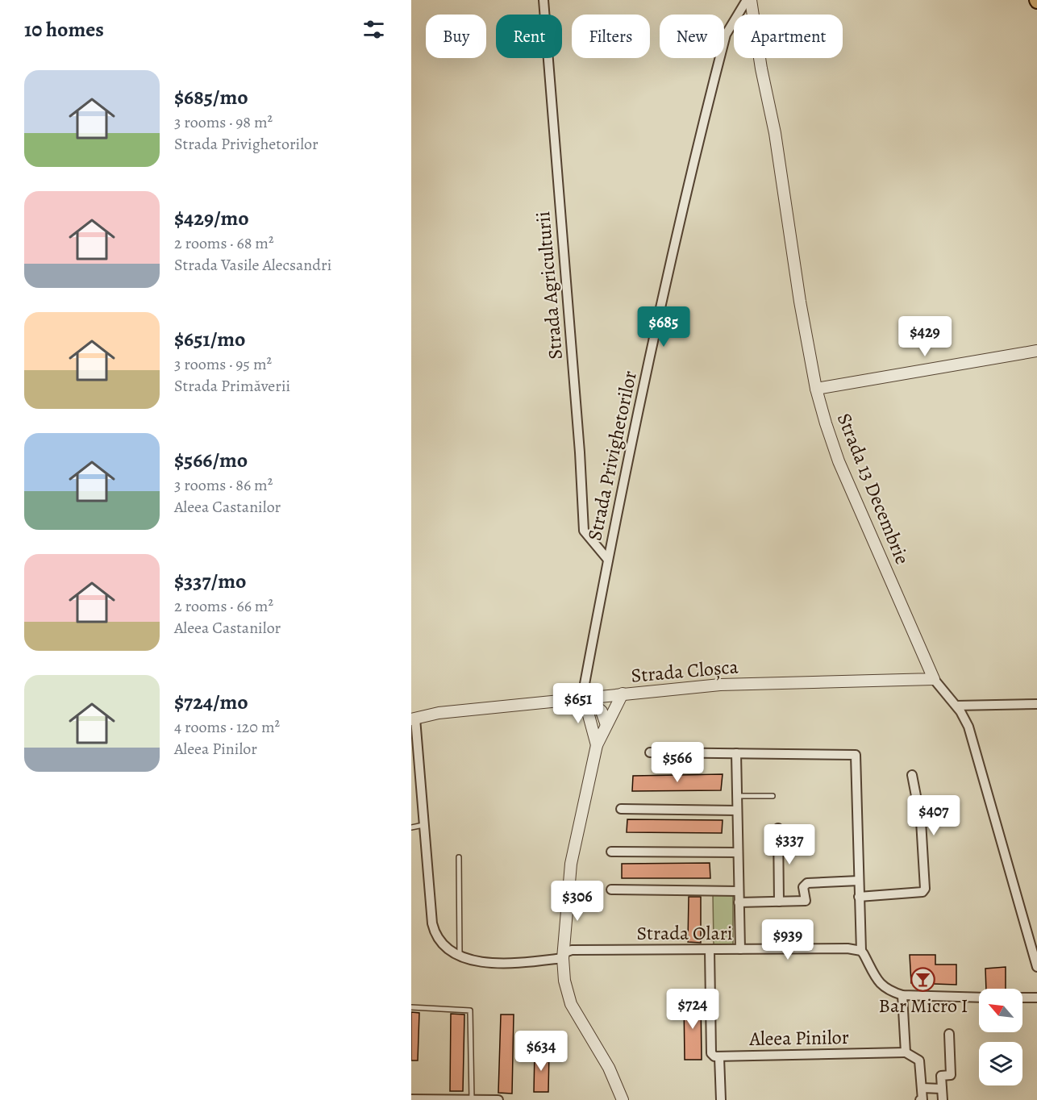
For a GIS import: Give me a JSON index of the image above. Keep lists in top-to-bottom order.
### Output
{
  "streets": {
    "street": [
      "Strada Agriculturii",
      "Strada Privighetorilor",
      "Strada 13 Decembrie",
      "Strada Cloșca",
      "Strada Olari",
      "Aleea Pinilor"
    ]
  },
  "crossings": [
    ["Strada Agriculturii", "Strada Privighetorilor"],
    ["Strada Privighetorilor", "Strada 13 Decembrie"],
    ["Strada Privighetorilor", "Strada Cloșca"],
    ["Strada 13 Decembrie", "Strada Cloșca"]
  ],
  "places": {
    "bar": ["Bar Micro I"]
  },
  "north": "top left",
  "page": {
    "heading": "10 homes",
    "chip": [
      "Buy",
      "Rent",
      "Filters",
      "New",
      "Apartment"
    ],
    "list": [
      {
        "name": "$685/mo",
        "note": "3 rooms · 98 m² · Strada Privighetorilor"
      },
      {
        "name": "$429/mo",
        "note": "2 rooms · 68 m² · Strada Vasile Alecsandri"
      },
      {
        "name": "$651/mo",
        "note": "3 rooms · 95 m² · Strada Primăverii"
      },
      {
        "name": "$566/mo",
        "note": "3 rooms · 86 m² · Aleea Castanilor"
      },
      {
        "name": "$337/mo",
        "note": "2 rooms · 66 m² · Aleea Castanilor"
      },
      {
        "name": "$724/mo",
        "note": "4 rooms · 120 m² · Aleea Pinilor"
      }
    ],
    "price": [
      "$685",
      "$429",
      "$651",
      "$566",
      "$407",
      "$337",
      "$306",
      "$939",
      "$724",
      "$634"
    ]
  }
}
